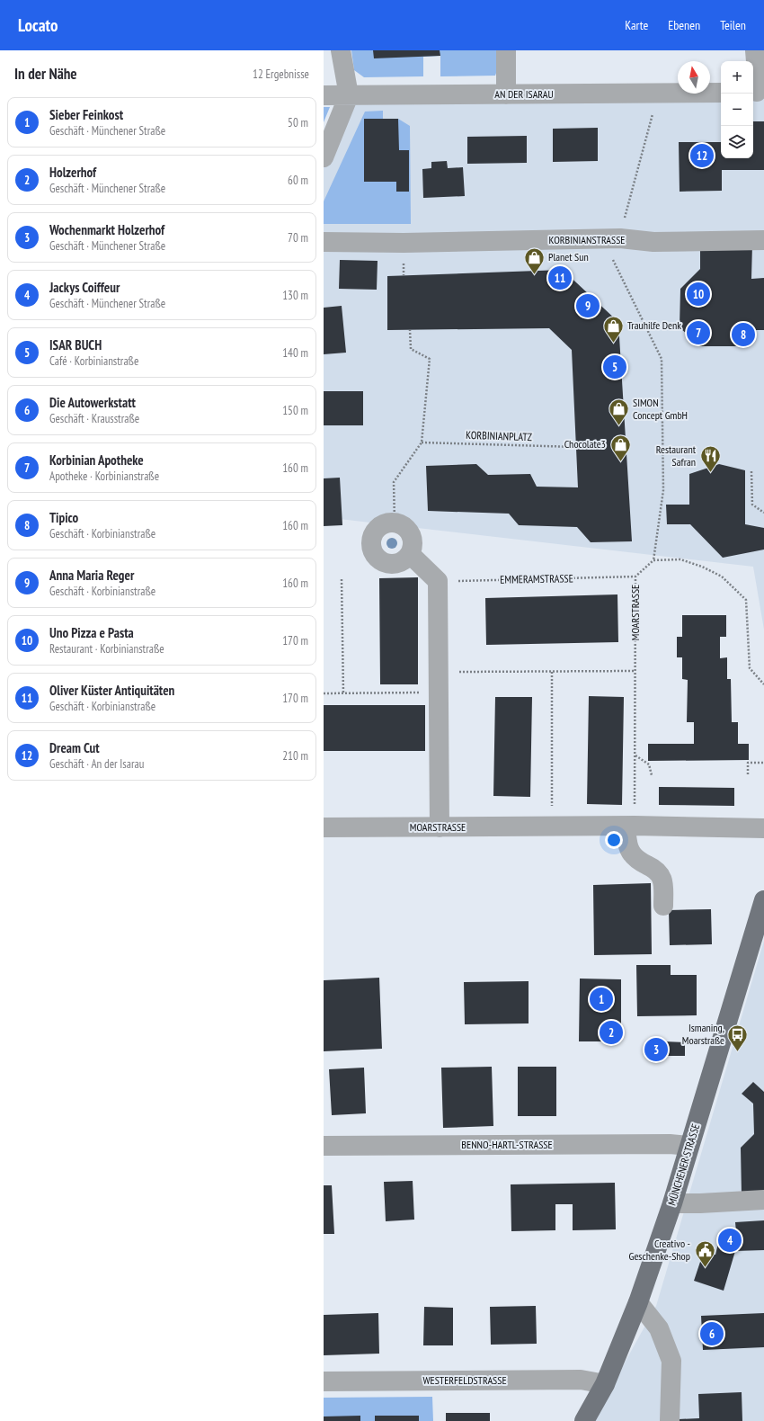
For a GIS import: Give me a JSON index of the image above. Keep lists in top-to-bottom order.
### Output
{
  "streets": {
    "main road": ["MÜNCHENER STRASSE"],
    "street": [
      "AN DER ISARAU",
      "KORBINIANSTRASSE",
      "MOARSTRASSE",
      "BENNO-HARTL-STRASSE",
      "WESTERFELDSTRASSE"
    ],
    "path": ["KORBINIANPLATZ", "EMMERAMSTRASSE"]
  },
  "crossings": [
    ["EMMERAMSTRASSE", "MOARSTRASSE"],
    ["BENNO-HARTL-STRASSE", "MÜNCHENER STRASSE"],
    ["MÜNCHENER STRASSE", "WESTERFELDSTRASSE"]
  ],
  "places": {
    "shop": [
      "Planet Sun",
      "Trauhilfe Denk",
      "SIMON Concept GmbH",
      "Chocolate3"
    ],
    "restaurant": ["Restaurant Safran"],
    "bus stop": ["Ismaning, Moarstraße"],
    "public building": ["Creativo - Geschenke-Shop"]
  },
  "north": "top",
  "page": {
    "header": "Locato",
    "nav": ["Karte", "Ebenen", "Teilen"],
    "heading": ["In der Nähe", "12 Ergebnisse"],
    "map_buttons": ["+", "−"],
    "list": [
      {
        "mark": "1",
        "name": "Sieber Feinkost",
        "note": "Geschäft · Münchener Straße",
        "value": "50 m"
      },
      {
        "mark": "2",
        "name": "Holzerhof",
        "note": "Geschäft · Münchener Straße",
        "value": "60 m"
      },
      {
        "mark": "3",
        "name": "Wochenmarkt Holzerhof",
        "note": "Geschäft · Münchener Straße",
        "value": "70 m"
      },
      {
        "mark": "4",
        "name": "Jackys Coiffeur",
        "note": "Geschäft · Münchener Straße",
        "value": "130 m"
      },
      {
        "mark": "5",
        "name": "ISAR BUCH",
        "note": "Café · Korbinianstraße",
        "value": "140 m"
      },
      {
        "mark": "6",
        "name": "Die Autowerkstatt",
        "note": "Geschäft · Krausstraße",
        "value": "150 m"
      },
      {
        "mark": "7",
        "name": "Korbinian Apotheke",
        "note": "Apotheke · Korbinianstraße",
        "value": "160 m"
      },
      {
        "mark": "8",
        "name": "Tipico",
        "note": "Geschäft · Korbinianstraße",
        "value": "160 m"
      },
      {
        "mark": "9",
        "name": "Anna Maria Reger",
        "note": "Geschäft · Korbinianstraße",
        "value": "160 m"
      },
      {
        "mark": "10",
        "name": "Uno Pizza e Pasta",
        "note": "Restaurant · Korbinianstraße",
        "value": "170 m"
      },
      {
        "mark": "11",
        "name": "Oliver Küster Antiquitäten",
        "note": "Geschäft · Korbinianstraße",
        "value": "170 m"
      },
      {
        "mark": "12",
        "name": "Dream Cut",
        "note": "Geschäft · An der Isarau",
        "value": "210 m"
      }
    ],
    "pins": [
      "12",
      "11",
      "10",
      "9",
      "7",
      "8",
      "5",
      "1",
      "2",
      "3",
      "4",
      "6"
    ]
  }
}
